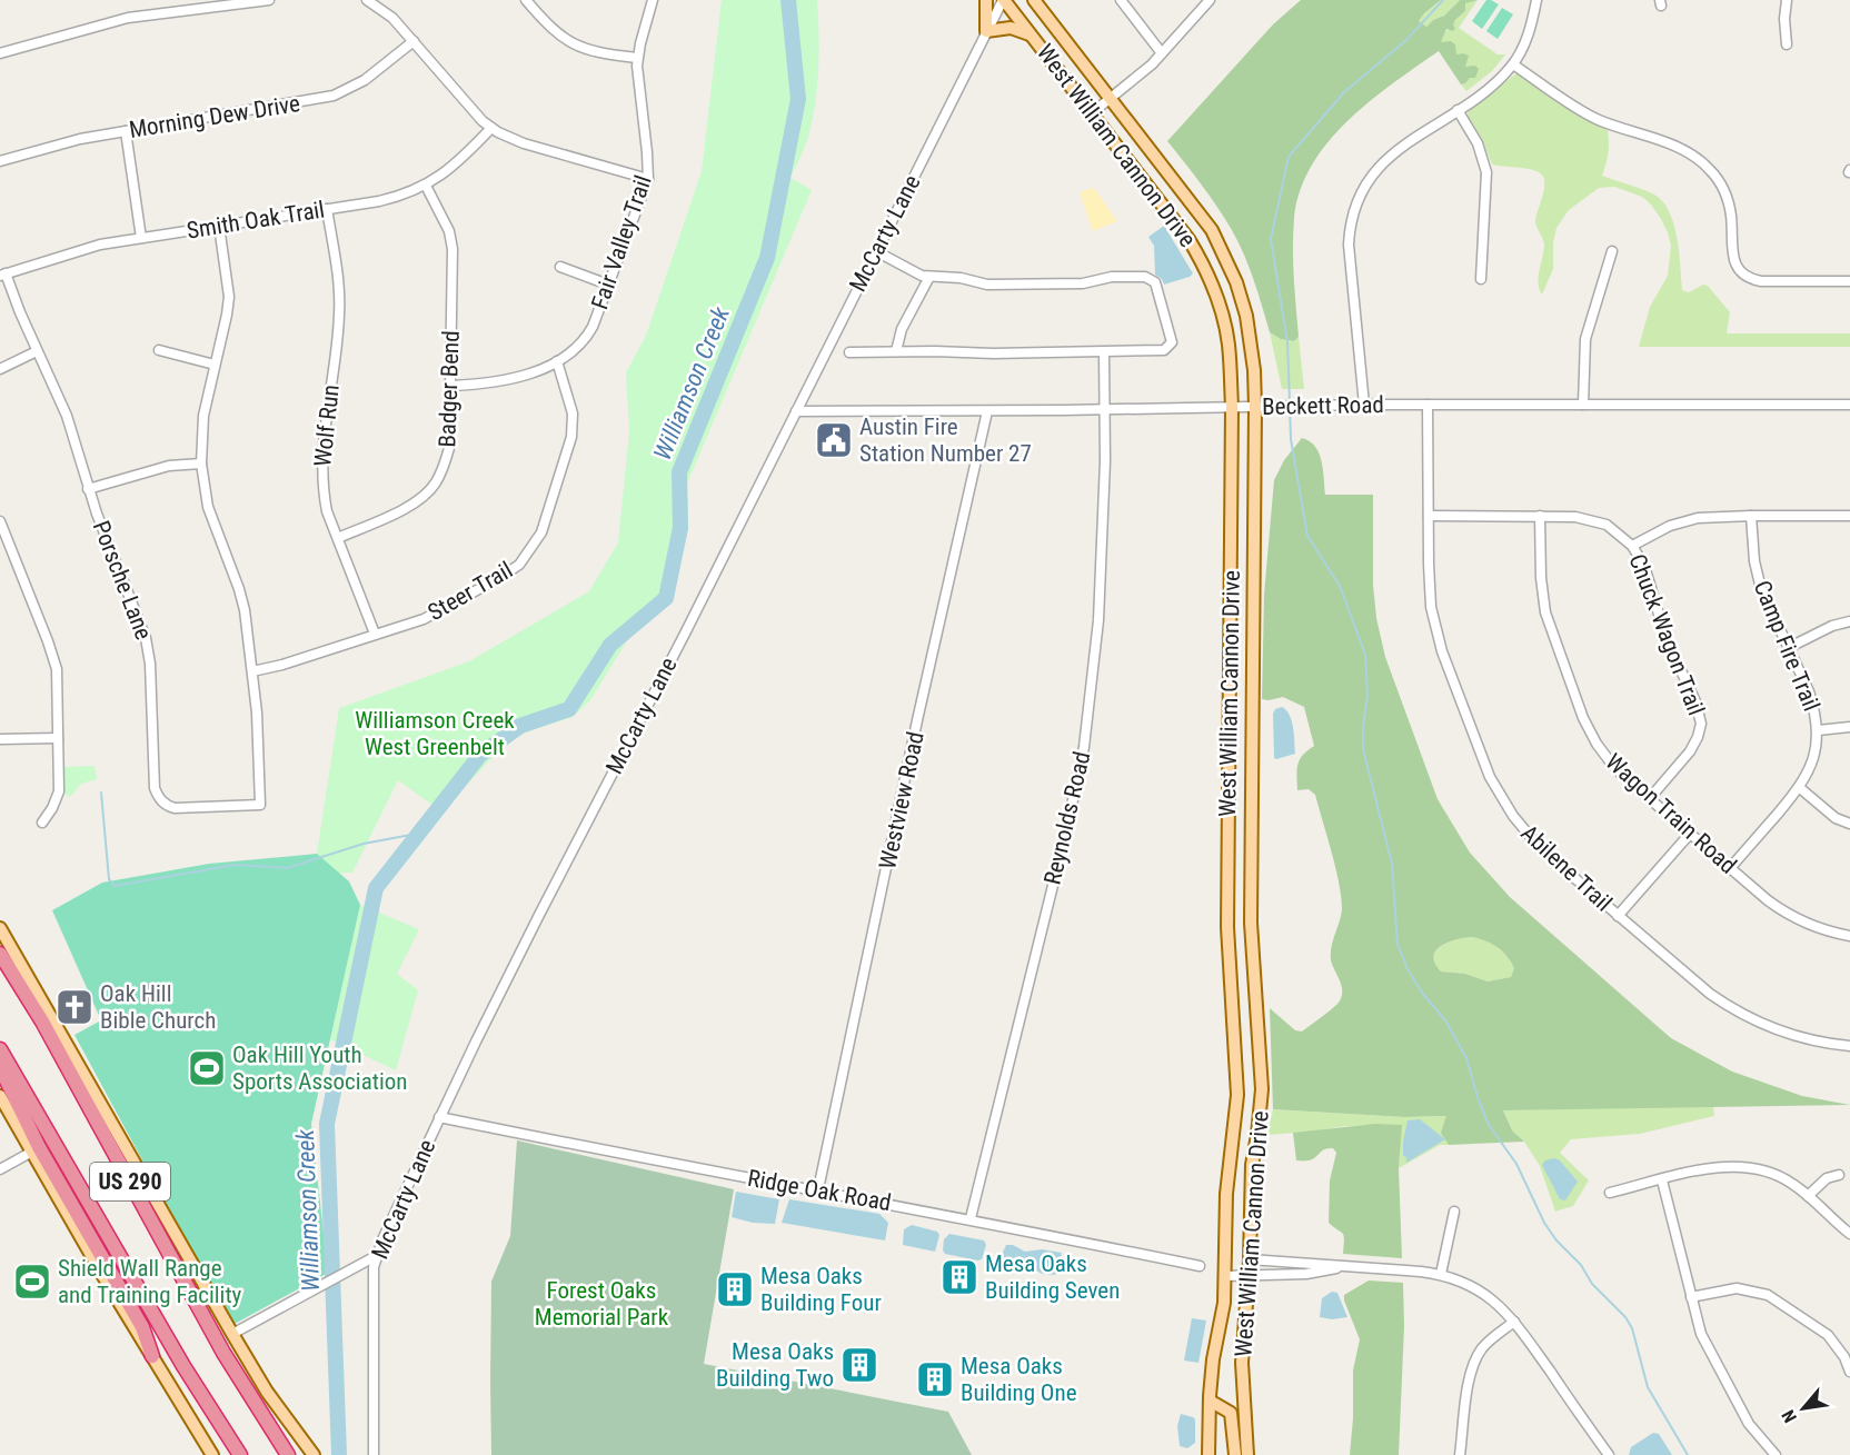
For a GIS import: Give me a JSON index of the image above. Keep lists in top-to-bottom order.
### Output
{
  "streets": {
    "highway": ["US 290"],
    "main road": ["West William Cannon Drive"],
    "street": [
      "Morning Dew Drive",
      "Smith Oak Trail",
      "McCarty Lane",
      "Fair Valley Trail",
      "Badger Bend",
      "Beckett Road",
      "Wolf Run",
      "Porsche Lane",
      "Steer Trail",
      "Chuck Wagon Trail",
      "Camp Fire Trail",
      "Westview Road",
      "Wagon Train Road",
      "Reynolds Road",
      "Abilene Trail",
      "Ridge Oak Road"
    ]
  },
  "crossings": [
    ["West William Cannon Drive", "McCarty Lane"],
    ["West William Cannon Drive", "Beckett Road"],
    ["Smith Oak Trail", "Badger Bend"],
    ["Smith Oak Trail", "Wolf Run"],
    ["Smith Oak Trail", "Porsche Lane"],
    ["McCarty Lane", "Beckett Road"],
    ["McCarty Lane", "Ridge Oak Road"],
    ["Fair Valley Trail", "Badger Bend"],
    ["Fair Valley Trail", "Steer Trail"],
    ["Badger Bend", "Wolf Run"],
    ["Beckett Road", "Westview Road"],
    ["Beckett Road", "Reynolds Road"],
    ["Beckett Road", "Abilene Trail"],
    ["Wolf Run", "Steer Trail"],
    ["Porsche Lane", "Steer Trail"],
    ["Chuck Wagon Trail", "Wagon Train Road"],
    ["Chuck Wagon Trail", "Abilene Trail"],
    ["Camp Fire Trail", "Wagon Train Road"],
    ["Westview Road", "Ridge Oak Road"],
    ["Reynolds Road", "Ridge Oak Road"]
  ],
  "water": ["Williamson Creek"],
  "parks": ["Williamson Creek West Greenbelt", "Forest Oaks Memorial Park"],
  "places": {
    "public building": ["Austin Fire Station Number 27"],
    "church": ["Oak Hill Bible Church"],
    "sports": ["Oak Hill Youth Sports Association", "Shield Wall Range and Training Facility"],
    "building": [
      "Mesa Oaks Building Seven",
      "Mesa Oaks Building Four",
      "Mesa Oaks Building Two",
      "Mesa Oaks Building One"
    ]
  },
  "north": "bottom left"
}
